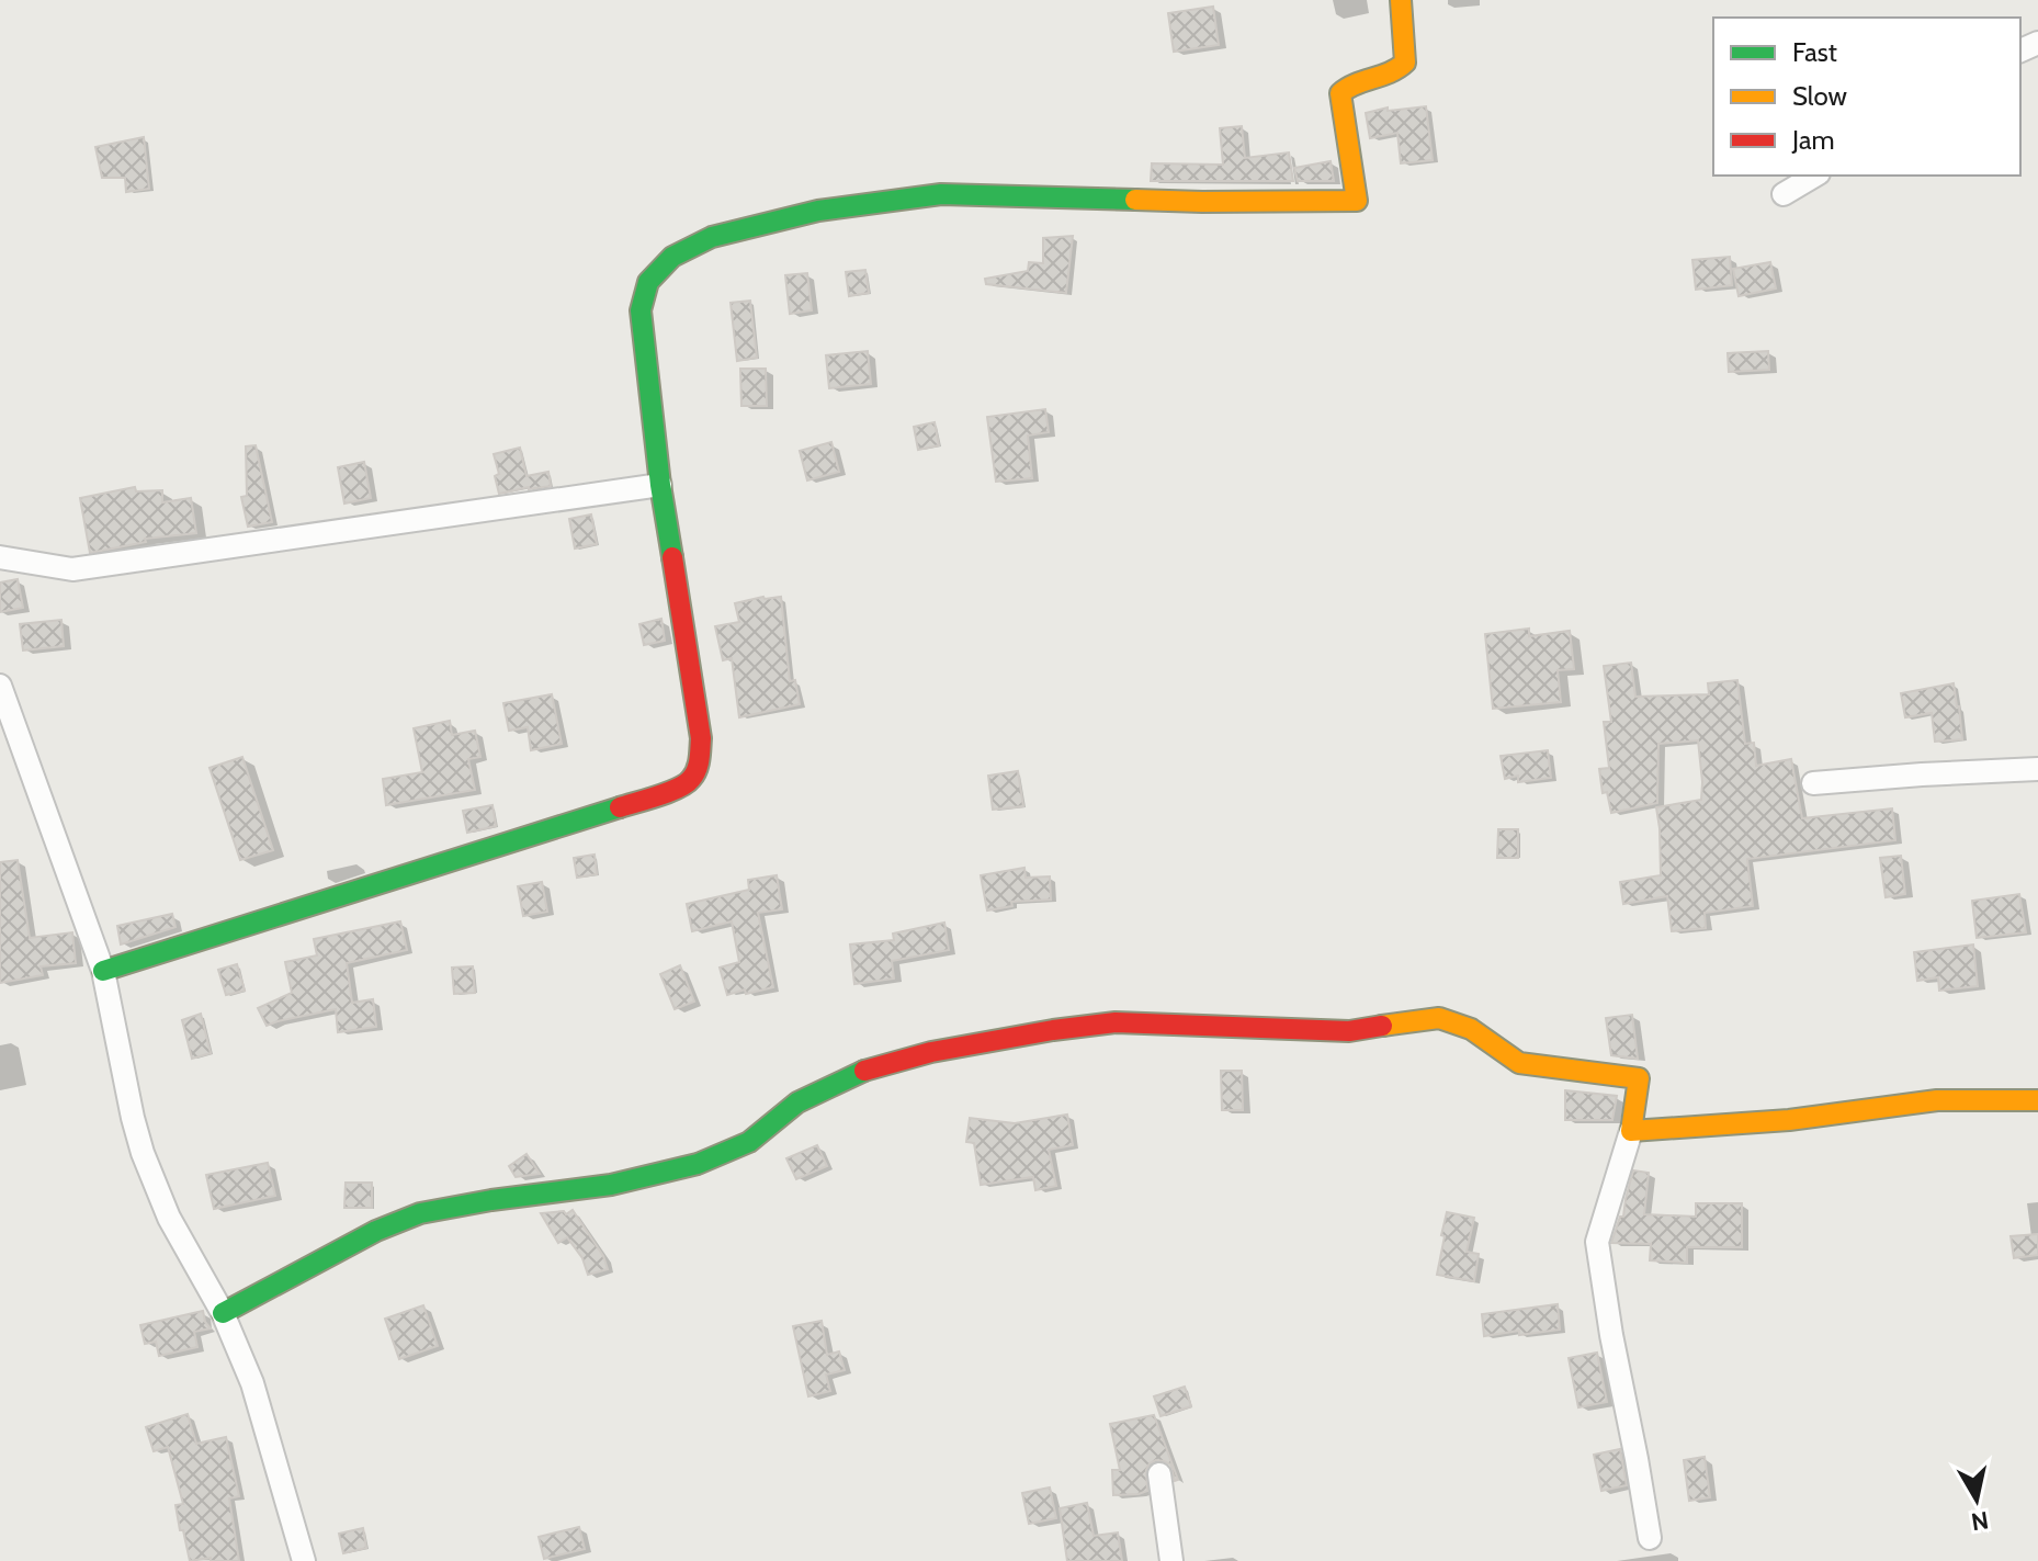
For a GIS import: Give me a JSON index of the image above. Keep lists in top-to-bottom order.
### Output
{
  "legend": ["Fast", "Slow", "Jam"],
  "north": "bottom"
}
